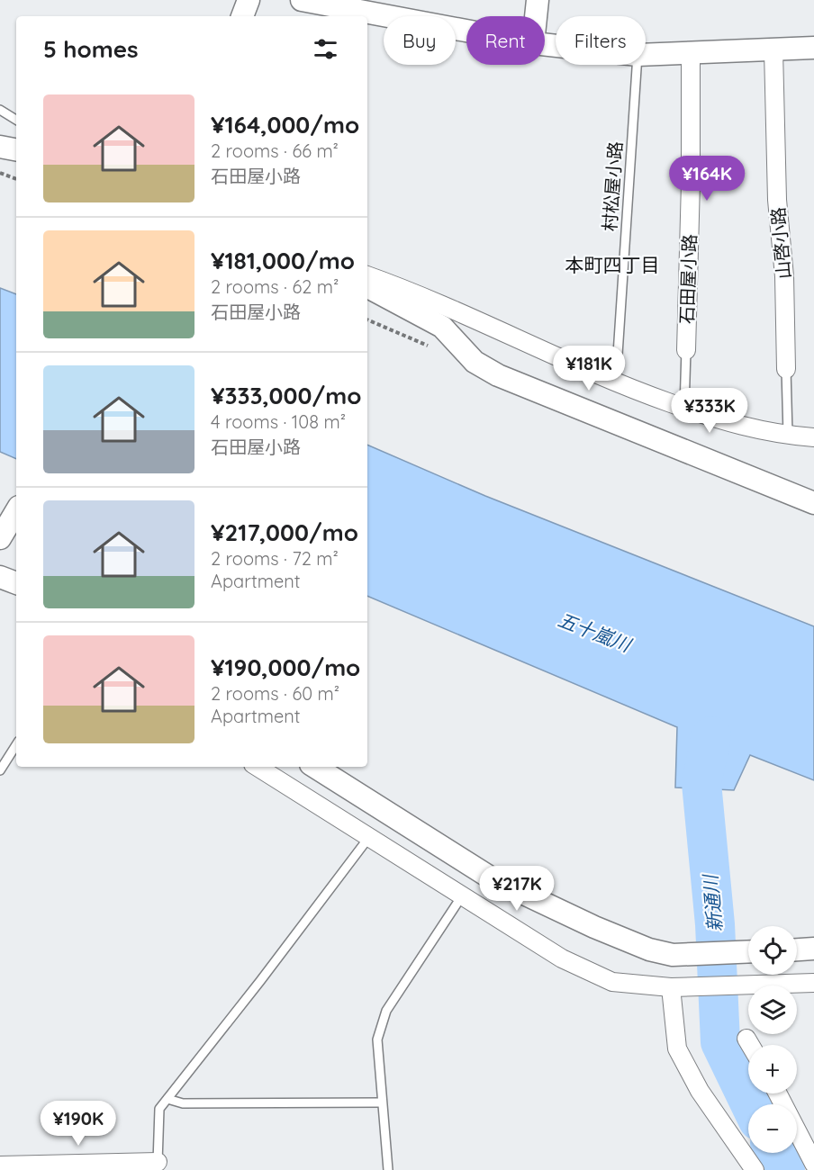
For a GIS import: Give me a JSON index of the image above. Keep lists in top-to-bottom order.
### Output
{
  "streets": {
    "street": ["山啓小路", "石田屋小路"],
    "lane": ["村松屋小路"]
  },
  "districts": ["本町四丁目"],
  "water": ["五十嵐川", "新通川"],
  "page": {
    "chip": ["Buy", "Rent", "Filters"],
    "heading": "5 homes",
    "list": [
      {
        "name": "¥164,000/mo",
        "note": "2 rooms · 66 m² · 石田屋小路"
      },
      {
        "name": "¥181,000/mo",
        "note": "2 rooms · 62 m² · 石田屋小路"
      },
      {
        "name": "¥333,000/mo",
        "note": "4 rooms · 108 m² · 石田屋小路"
      },
      {
        "name": "¥217,000/mo",
        "note": "2 rooms · 72 m² · Apartment"
      },
      {
        "name": "¥190,000/mo",
        "note": "2 rooms · 60 m² · Apartment"
      }
    ],
    "price": [
      "¥164K",
      "¥181K",
      "¥333K",
      "¥217K",
      "¥190K"
    ],
    "map_buttons": ["+", "−"]
  }
}
